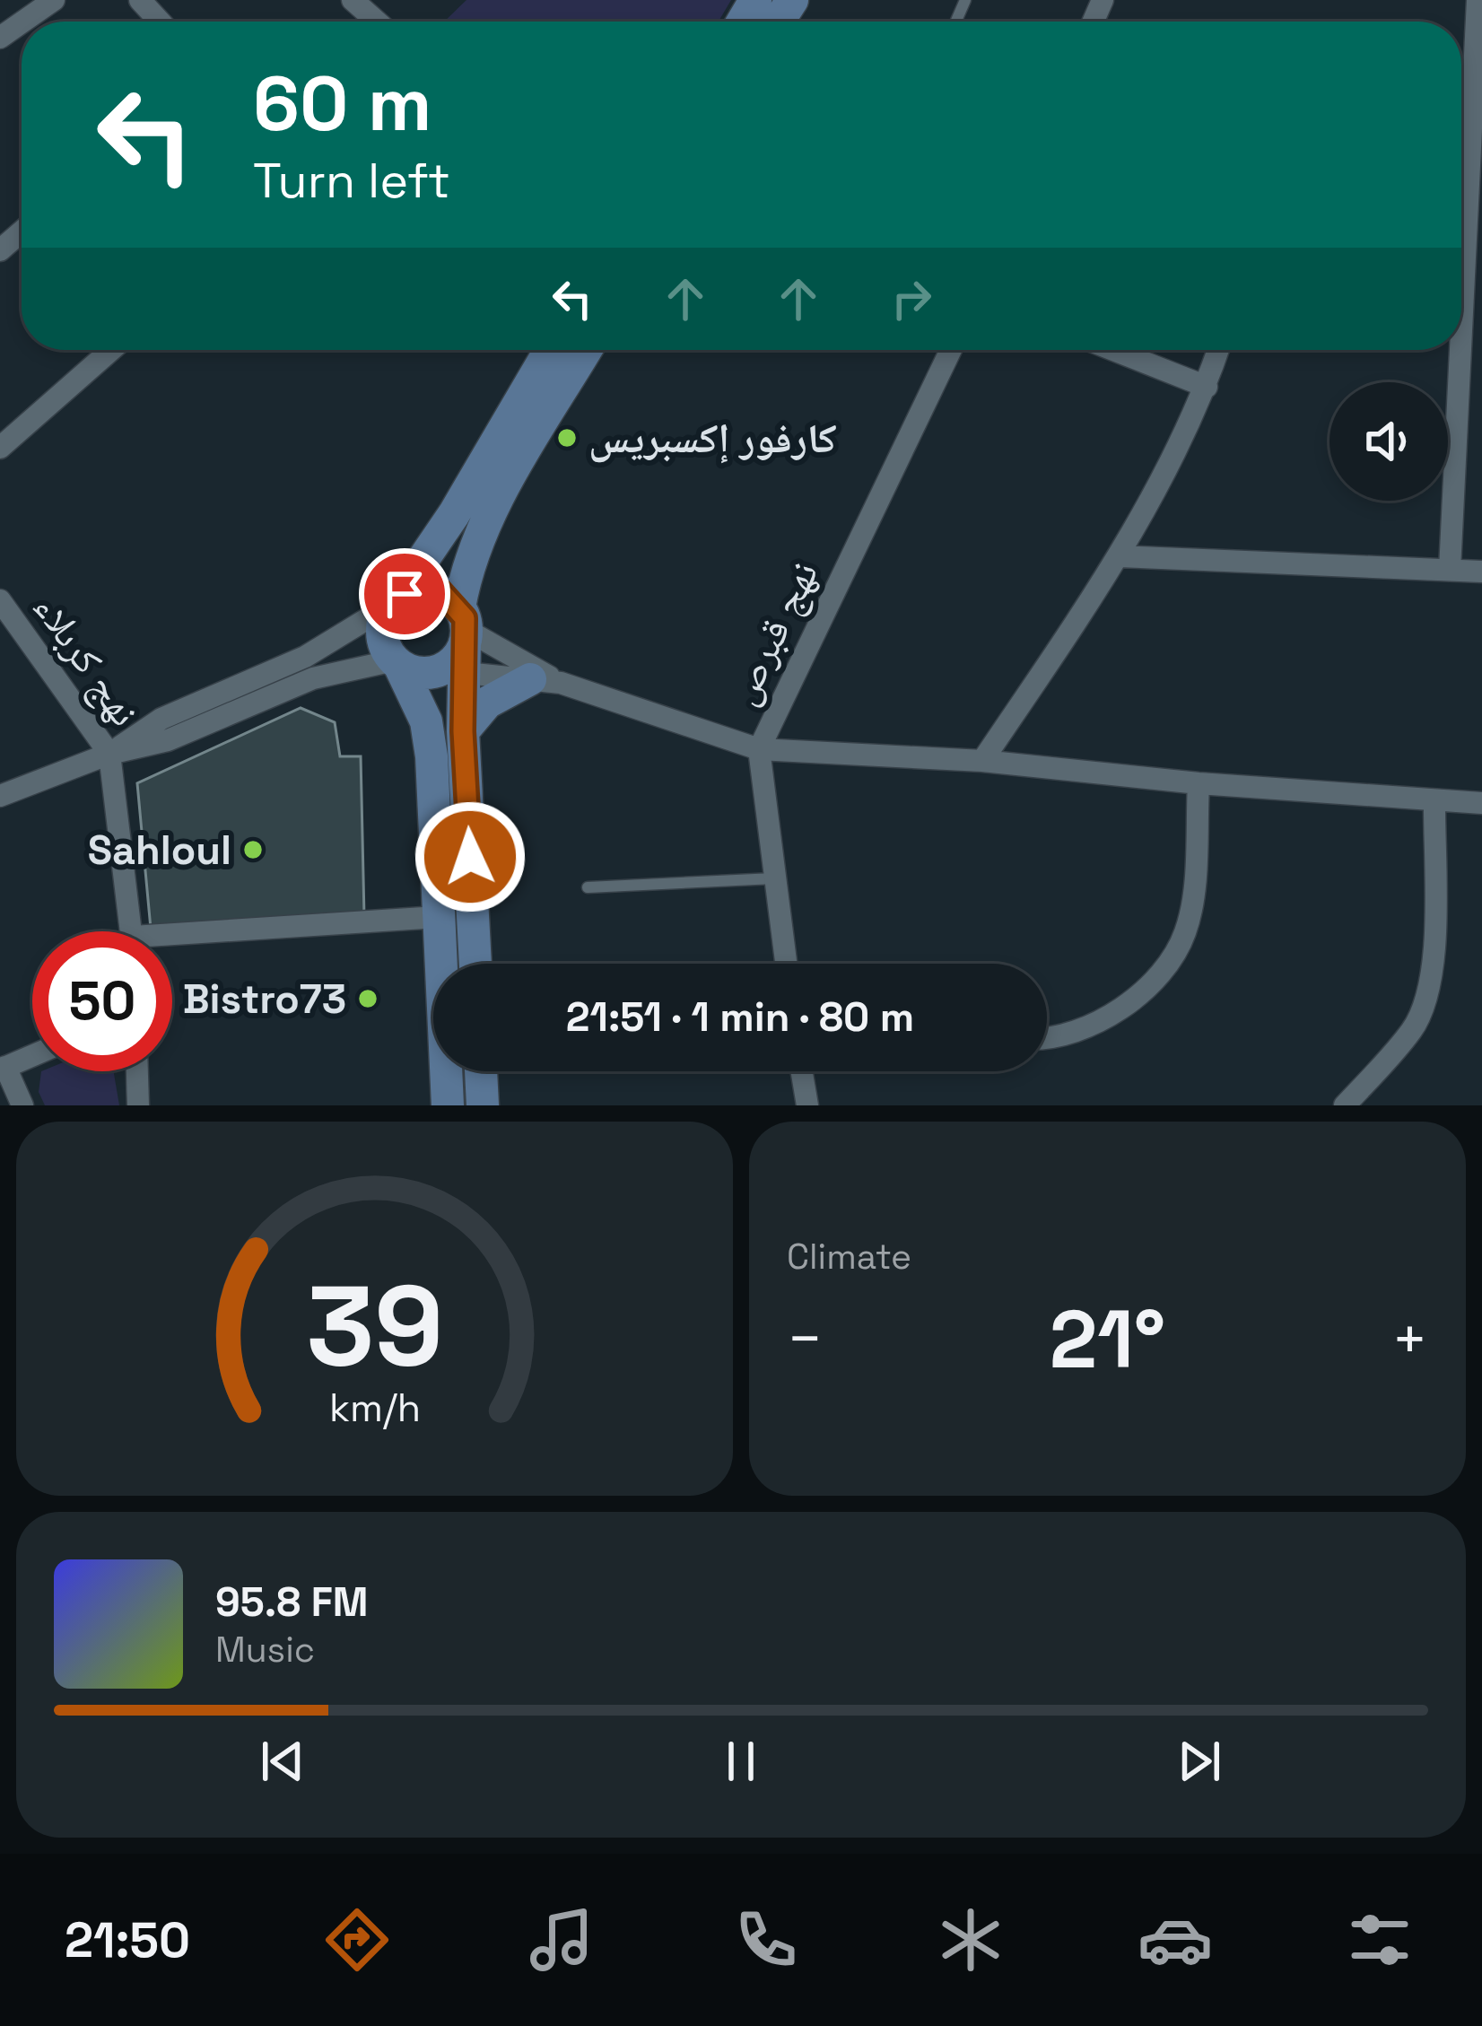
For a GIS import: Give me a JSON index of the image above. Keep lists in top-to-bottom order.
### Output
{
  "streets": {
    "street": ["نهج قبرص", "نهج كربلاء"]
  },
  "places": ["كارفور إكسبريس", "Sahloul", "Bistro73"],
  "page": {
    "turn": ["60 m", "Turn left"],
    "limit": "50",
    "trip": "21:51 · 1 min · 80 m",
    "tile": "Climate",
    "heat": ["−", "21°", "+"],
    "song": ["95.8 FM", "Music"],
    "tabs": "21:50",
    "gauge": ["39", "km/h"]
  }
}
